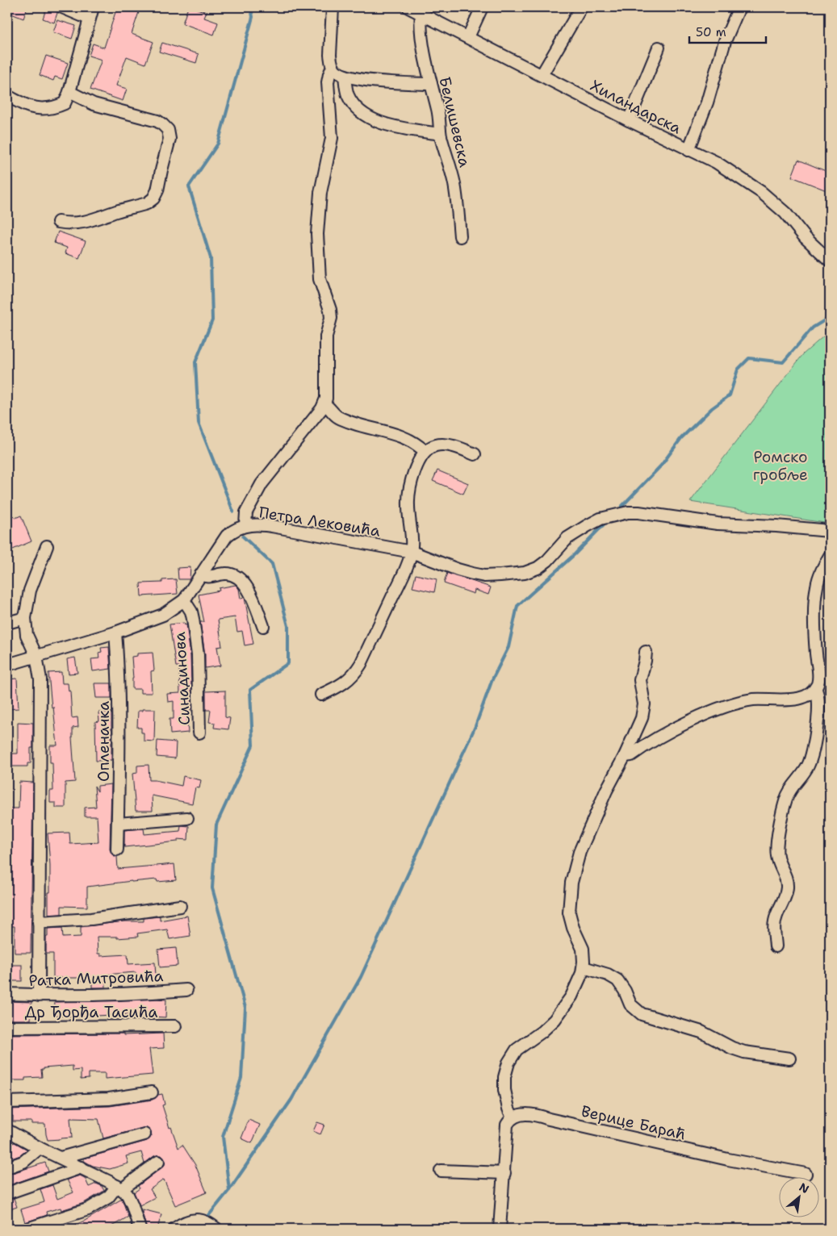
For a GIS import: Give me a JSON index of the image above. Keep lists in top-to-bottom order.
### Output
{
  "streets": {
    "street": [
      "Хиландарска",
      "Белишевска",
      "Петра Лековића",
      "Синадинова",
      "Опленачка",
      "Ратка Митровића",
      "Др Ђорђа Тасића",
      "Верице Бараћ"
    ]
  },
  "crossings": [
    ["Хиландарска", "Белишевска"],
    ["Петра Лековића", "Синадинова"],
    ["Петра Лековића", "Опленачка"]
  ],
  "parks": ["Ромско гробље"],
  "scale_bar": "50 m",
  "north": "top right"
}
